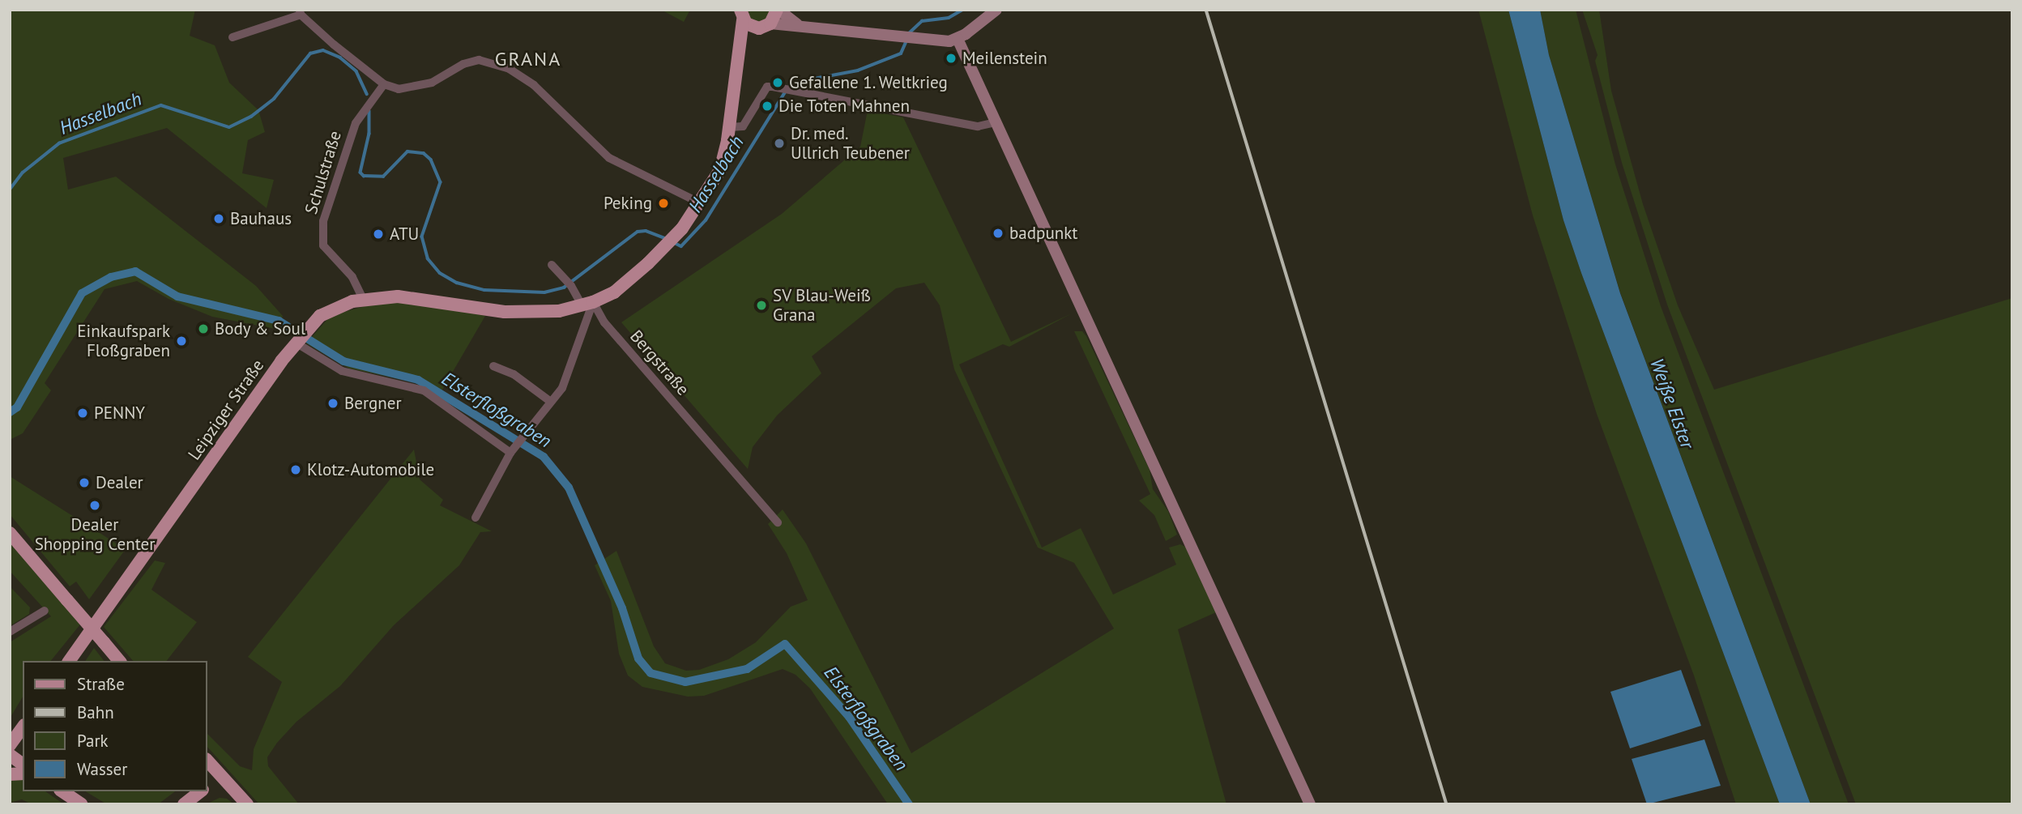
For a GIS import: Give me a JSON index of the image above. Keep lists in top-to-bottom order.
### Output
{
  "streets": {
    "main road": ["Leipziger Straße"],
    "street": ["Schulstraße", "Bergstraße"]
  },
  "crossings": [
    ["Schulstraße", "Leipziger Straße"],
    ["Bergstraße", "Leipziger Straße"]
  ],
  "districts": ["GRANA"],
  "water": ["Hasselbach", "Weiße Elster", "Elsterfloßgraben"],
  "places": [
    "Meilenstein",
    "Gefallene 1. Weltkrieg",
    "Die Toten Mahnen",
    "Dr. med. Ullrich Teubener",
    "Peking",
    "Bauhaus",
    "badpunkt",
    "ATU",
    "SV Blau-Weiß Grana",
    "Body & Soul",
    "Einkaufspark Floßgraben",
    "Bergner",
    "PENNY",
    "Klotz-Automobile",
    "Dealer",
    "Dealer Shopping Center"
  ],
  "legend": [
    "Straße",
    "Bahn",
    "Park",
    "Wasser"
  ]
}
